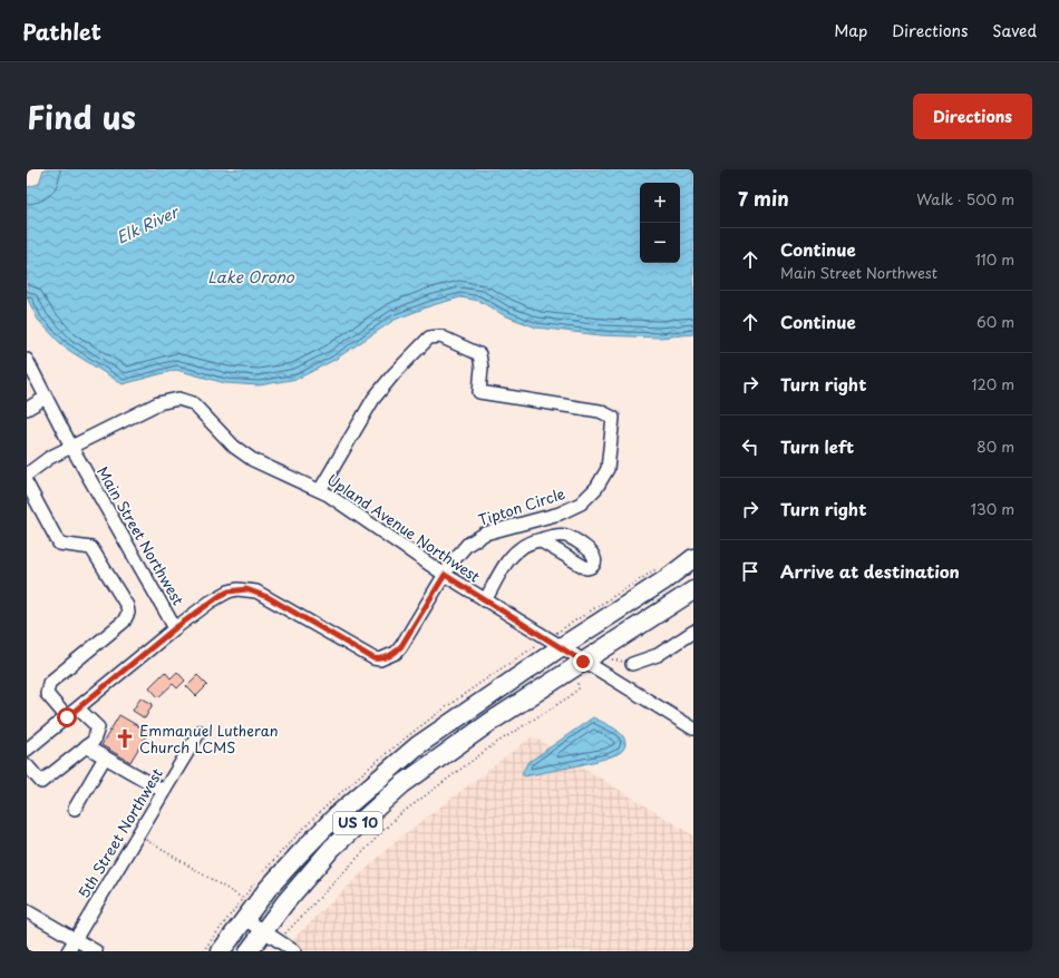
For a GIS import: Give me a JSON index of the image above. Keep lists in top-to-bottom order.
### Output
{
  "streets": {
    "highway": ["US 10"],
    "street": [
      "Tipton Circle",
      "Upland Avenue Northwest",
      "Main Street Northwest",
      "5th Street Northwest"
    ]
  },
  "crossings": [
    ["Tipton Circle", "Upland Avenue Northwest"],
    ["Tipton Circle", "Main Street Northwest"],
    ["Upland Avenue Northwest", "Main Street Northwest"],
    ["Upland Avenue Northwest", "US 10"]
  ],
  "water": ["Elk River", "Lake Orono"],
  "places": {
    "church": ["Emmanuel Lutheran Church LCMS"]
  },
  "page": {
    "header": "Pathlet",
    "nav": ["Map", "Directions", "Saved"],
    "title": "Find us",
    "buttons": "Directions",
    "heading": ["7 min", "Walk · 500 m"],
    "map_buttons": ["+", "−"],
    "list": [
      ["Continue", "Main Street Northwest", "110 m"],
      ["Continue", "60 m"],
      ["Turn right", "120 m"],
      ["Turn left", "80 m"],
      ["Turn right", "130 m"],
      "Arrive at destination"
    ]
  }
}
